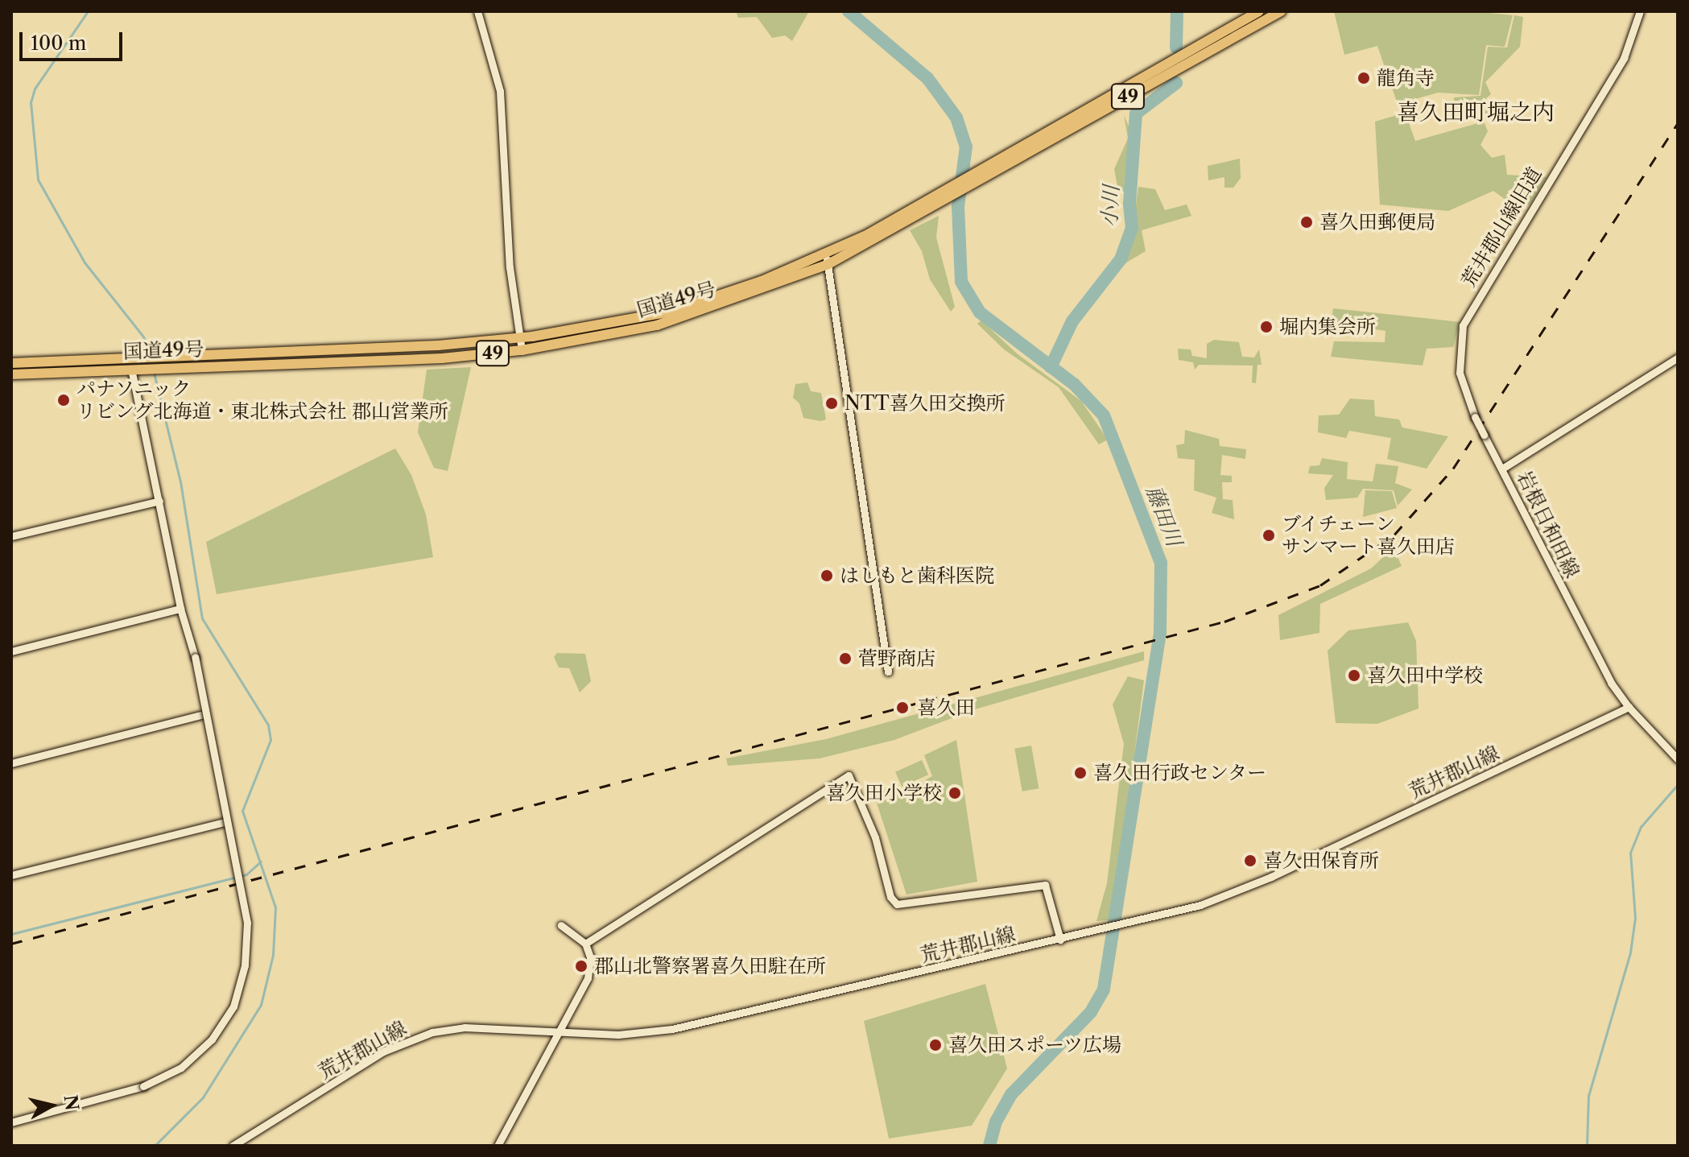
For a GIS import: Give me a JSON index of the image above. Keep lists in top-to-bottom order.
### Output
{
  "streets": {
    "highway": ["49", "国道49号"],
    "street": ["荒井郡山線旧道", "岩根日和田線", "荒井郡山線"]
  },
  "crossings": [
    ["荒井郡山線旧道", "岩根日和田線"],
    ["岩根日和田線", "荒井郡山線"]
  ],
  "districts": ["喜久田町堀之内"],
  "water": ["小川", "藤田川"],
  "places": [
    "龍角寺",
    "喜久田郵便局",
    "堀内集会所",
    "パナソニック リビング北海道・東北株式会社 郡山営業所",
    "NTT喜久田交換所",
    "ブイチェーン サンマート喜久田店",
    "はしもと歯科医院",
    "菅野商店",
    "喜久田中学校",
    "喜久田",
    "喜久田行政センター",
    "喜久田小学校",
    "喜久田保育所",
    "郡山北警察署喜久田駐在所",
    "喜久田スポーツ広場"
  ],
  "scale_bar": "100 m",
  "north": "right"
}
